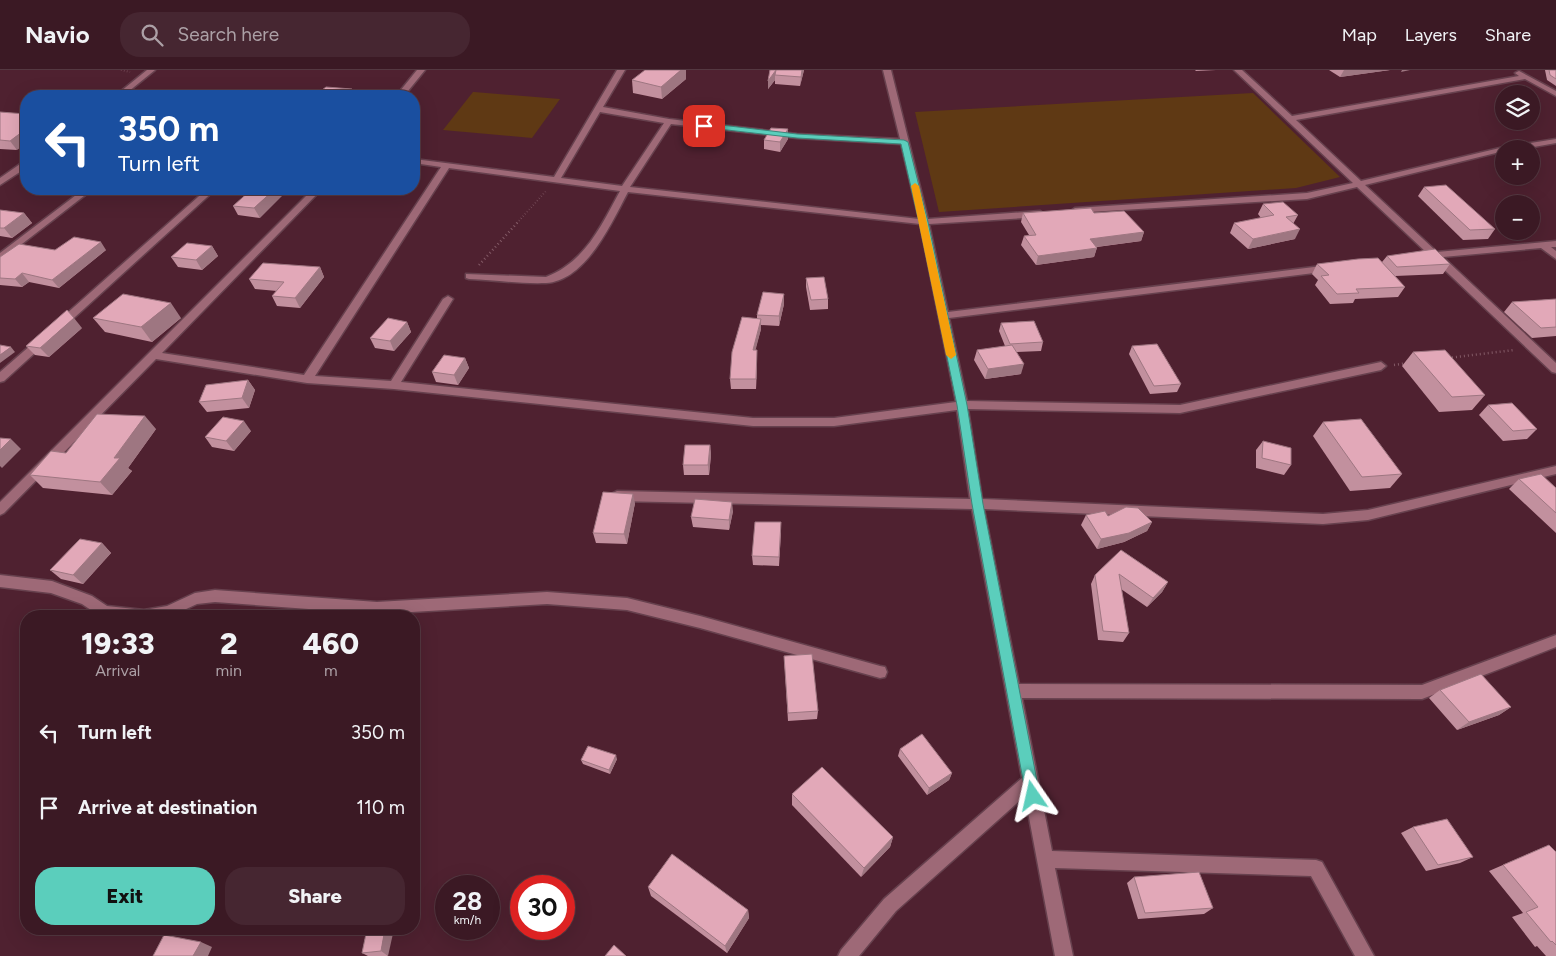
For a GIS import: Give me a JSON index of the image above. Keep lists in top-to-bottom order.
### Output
{
  "page": {
    "header": "Navio",
    "search": "Search here",
    "nav": ["Map", "Layers", "Share"],
    "map_buttons": ["+", "−"],
    "turn": ["350 m", "Turn left"],
    "eta": [
      "19:33",
      "Arrival",
      "2",
      "min",
      "460",
      "m"
    ],
    "list": [
      {
        "name": "Turn left",
        "value": "350 m"
      },
      {
        "name": "Arrive at destination",
        "value": "110 m"
      }
    ],
    "buttons": ["Exit", "Share"],
    "speed": "28 km/h",
    "limit": "30"
  }
}
